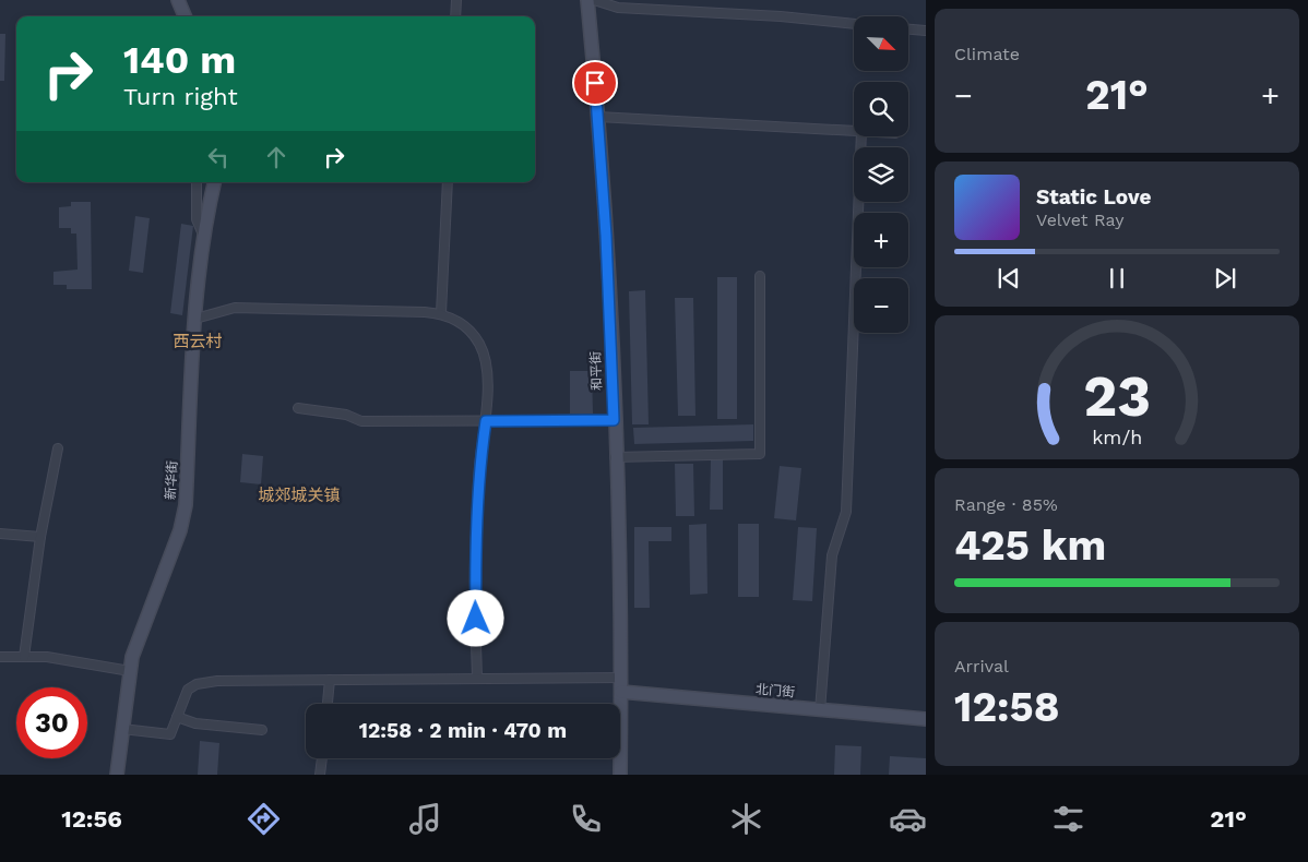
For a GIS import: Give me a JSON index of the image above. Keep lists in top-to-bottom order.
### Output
{
  "streets": {
    "street": ["和平街", "新华街", "北门街"]
  },
  "crossings": [
    ["和平街", "北门街"]
  ],
  "districts": ["西云村", "城郊城关镇"],
  "north": "bottom right",
  "page": {
    "tile": [
      "Climate",
      ["Range · 85%", "425 km"],
      ["Arrival", "12:58"]
    ],
    "map_buttons": ["+", "−"],
    "turn": ["140 m", "Turn right"],
    "heat": ["−", "21°", "+"],
    "song": ["Static Love", "Velvet Ray"],
    "limit": "30",
    "trip": "12:58 · 2 min · 470 m",
    "tabs": ["12:56", "21°"],
    "gauge": ["23", "km/h"]
  }
}
